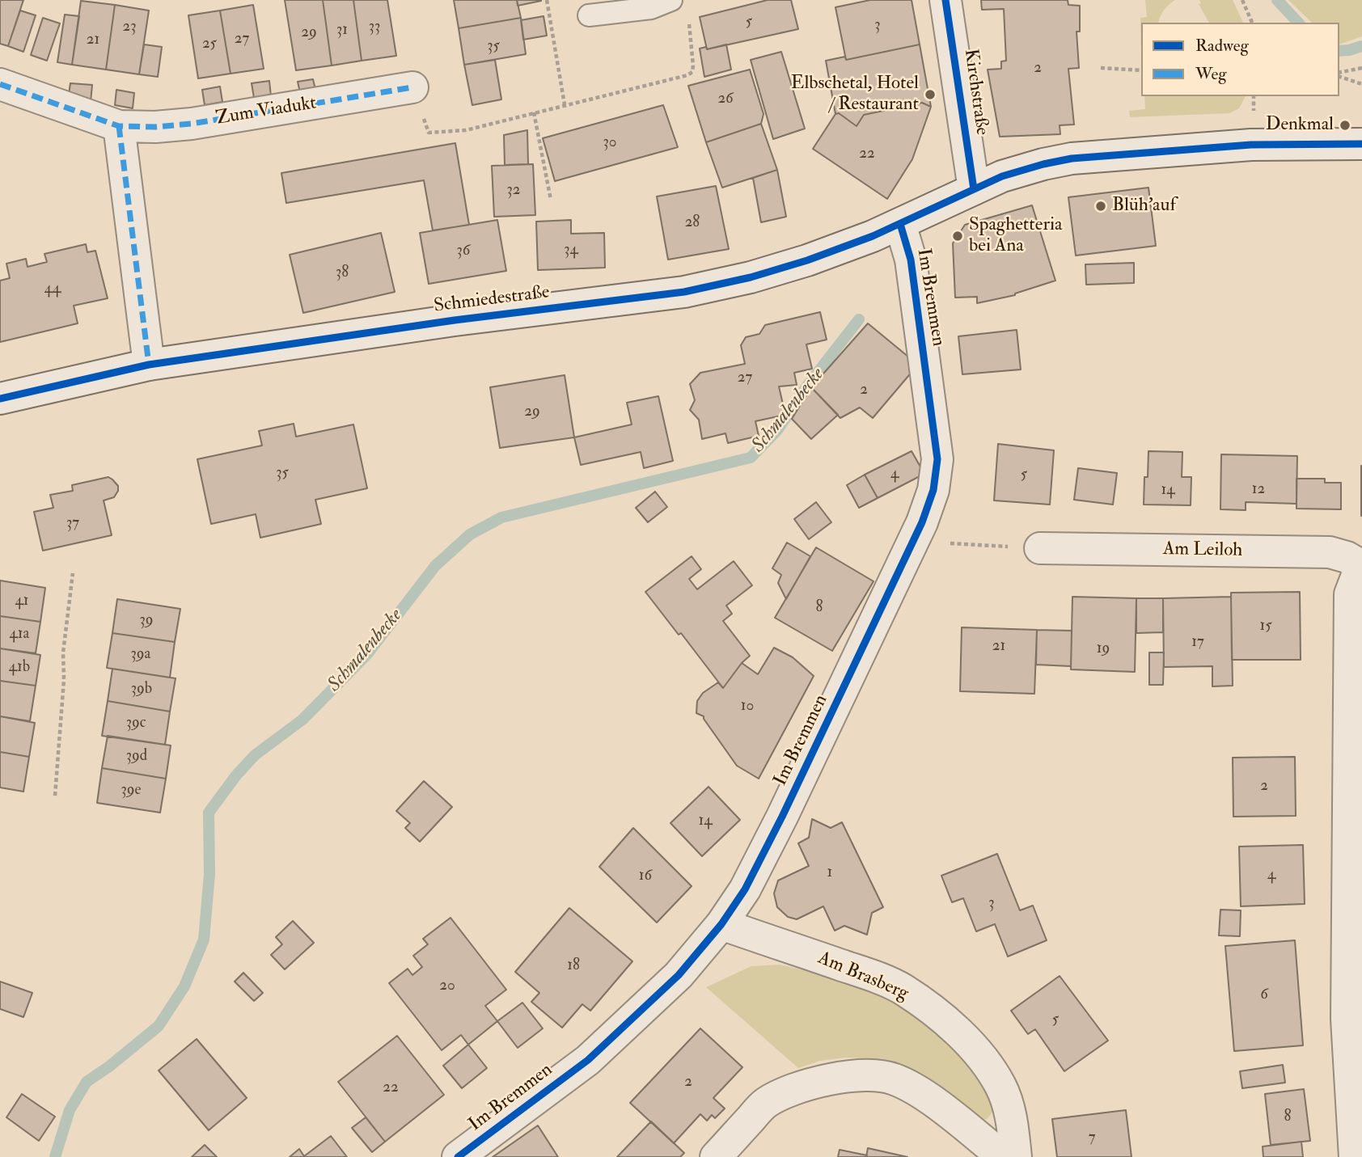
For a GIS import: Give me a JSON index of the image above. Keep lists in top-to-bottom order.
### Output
{
  "streets": {
    "street": [
      "Kirchstraße",
      "Zum Viadukt",
      "Im Bremmen",
      "Schmiedestraße",
      "Am Leiloh",
      "Am Brasberg"
    ]
  },
  "crossings": [
    ["Kirchstraße", "Schmiedestraße"],
    ["Im Bremmen", "Schmiedestraße"],
    ["Im Bremmen", "Am Brasberg"]
  ],
  "water": ["Schmalenbecke"],
  "places": [
    "Elbschetal, Hotel / Restaurant",
    "Denkmal",
    "Blüh'auf",
    "Spaghetteria bei Ana"
  ],
  "house_numbers": [
    "5",
    "3",
    "23",
    "33",
    "31",
    "29",
    "27",
    "21",
    "25",
    "35",
    "2",
    "26",
    "30",
    "22",
    "32",
    "28",
    "34",
    "36",
    "38",
    "44",
    "27",
    "2",
    "29",
    "35",
    "4",
    "5",
    "12",
    "14",
    "37",
    "41",
    "8",
    "39",
    "15",
    "41a",
    "17",
    "21",
    "19",
    "39a",
    "41b",
    "39b",
    "10",
    "39c",
    "39d",
    "2",
    "39e",
    "14",
    "1",
    "4",
    "16",
    "3",
    "18",
    "20",
    "6",
    "5",
    "2",
    "22",
    "8",
    "7"
  ],
  "legend": ["Radweg", "Weg"]
}
